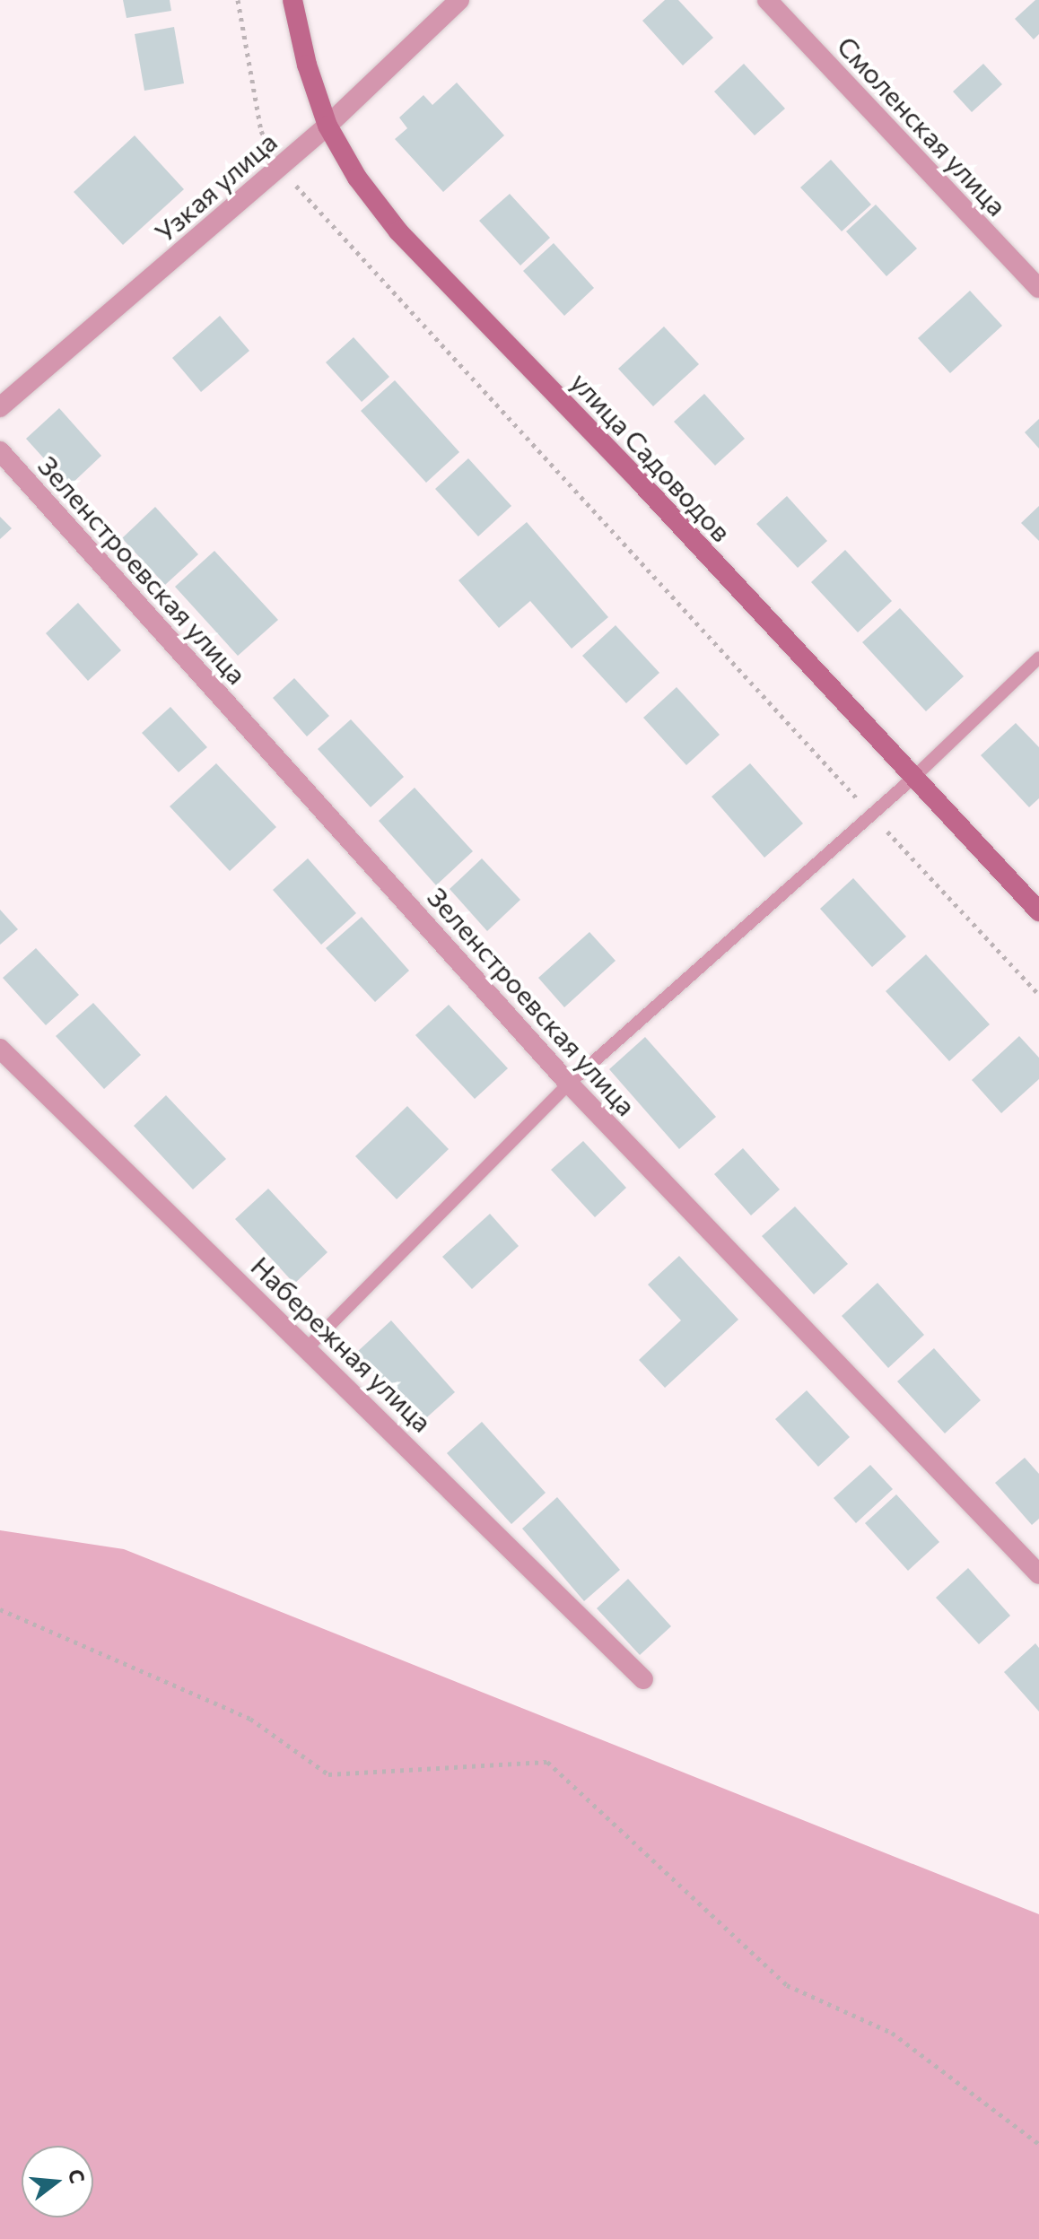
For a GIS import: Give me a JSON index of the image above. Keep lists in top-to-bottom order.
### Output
{
  "streets": {
    "main road": ["улица Садоводов"],
    "street": [
      "Смоленская улица",
      "Узкая улица",
      "Зеленстроевская улица",
      "Набережная улица"
    ]
  },
  "crossings": [
    ["Узкая улица", "улица Садоводов"]
  ],
  "north": "right"
}
